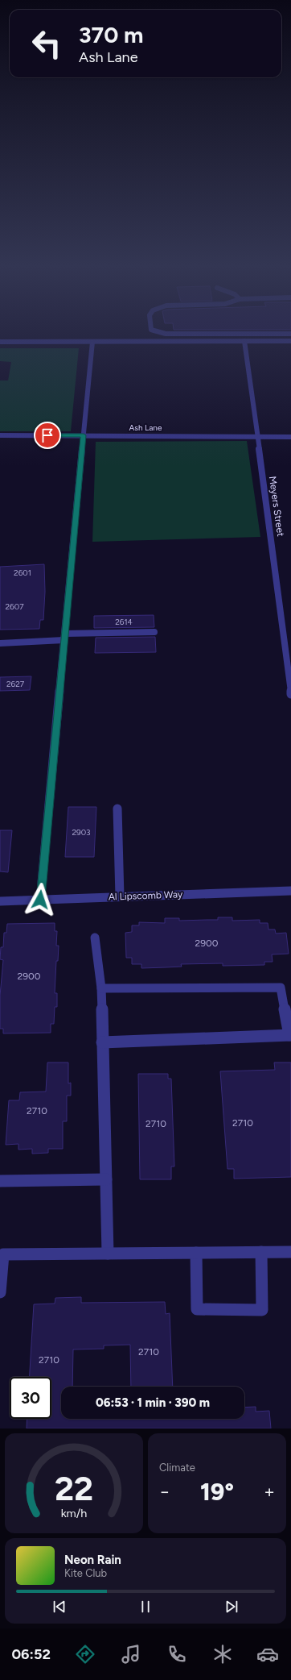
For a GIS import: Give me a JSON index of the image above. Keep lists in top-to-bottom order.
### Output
{
  "streets": {
    "street": ["Ash Lane", "Meyers Street", "Al Lipscomb Way"]
  },
  "crossings": [
    ["Ash Lane", "Meyers Street"]
  ],
  "house_numbers": [
    "2601",
    "2607",
    "2614",
    "2627",
    "2903",
    "2900",
    "2900",
    "2710",
    "2710",
    "2710",
    "2710",
    "2710"
  ],
  "page": {
    "turn": ["370 m", "Ash Lane"],
    "limit": "30",
    "trip": "06:53 · 1 min · 390 m",
    "tile": "Climate",
    "heat": ["−", "19°", "+"],
    "song": ["Neon Rain", "Kite Club"],
    "tabs": "06:52",
    "gauge": ["22", "km/h"]
  }
}
